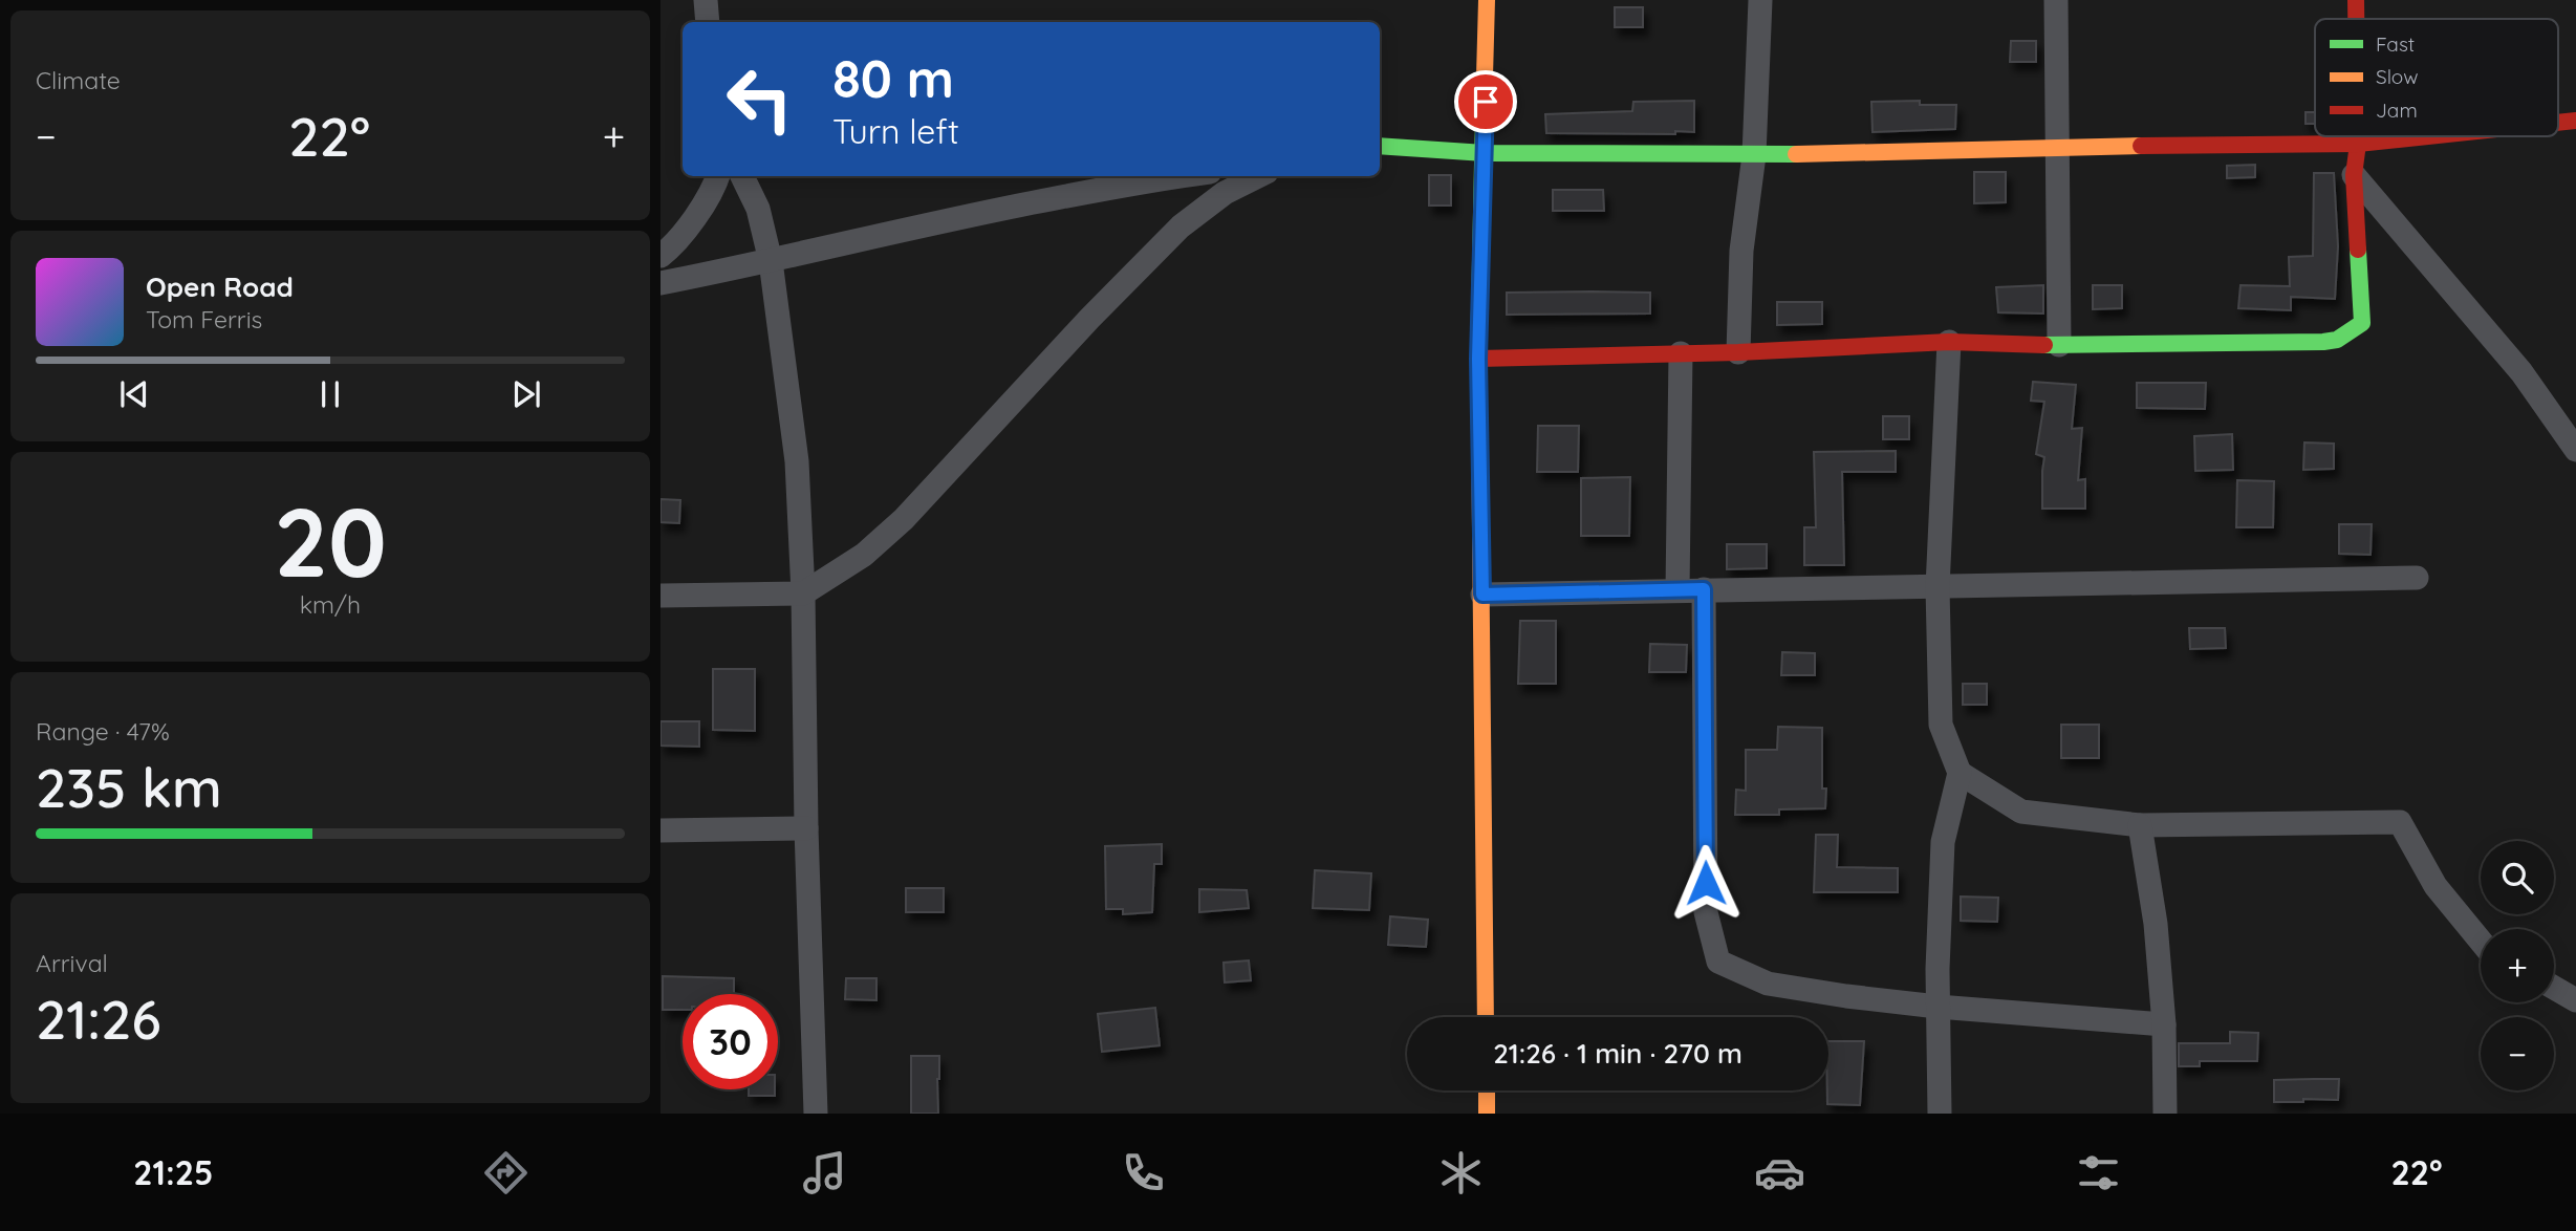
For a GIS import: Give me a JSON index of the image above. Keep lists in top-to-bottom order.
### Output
{
  "legend": ["Fast", "Slow", "Jam"],
  "page": {
    "tile": [
      "Climate",
      ["20", "km/h"],
      ["Range · 47%", "235 km"],
      ["Arrival", "21:26"]
    ],
    "turn": ["80 m", "Turn left"],
    "heat": ["−", "22°", "+"],
    "song": ["Open Road", "Tom Ferris"],
    "map_buttons": ["+", "−"],
    "limit": "30",
    "trip": "21:26 · 1 min · 270 m",
    "tabs": ["21:25", "22°"]
  }
}
